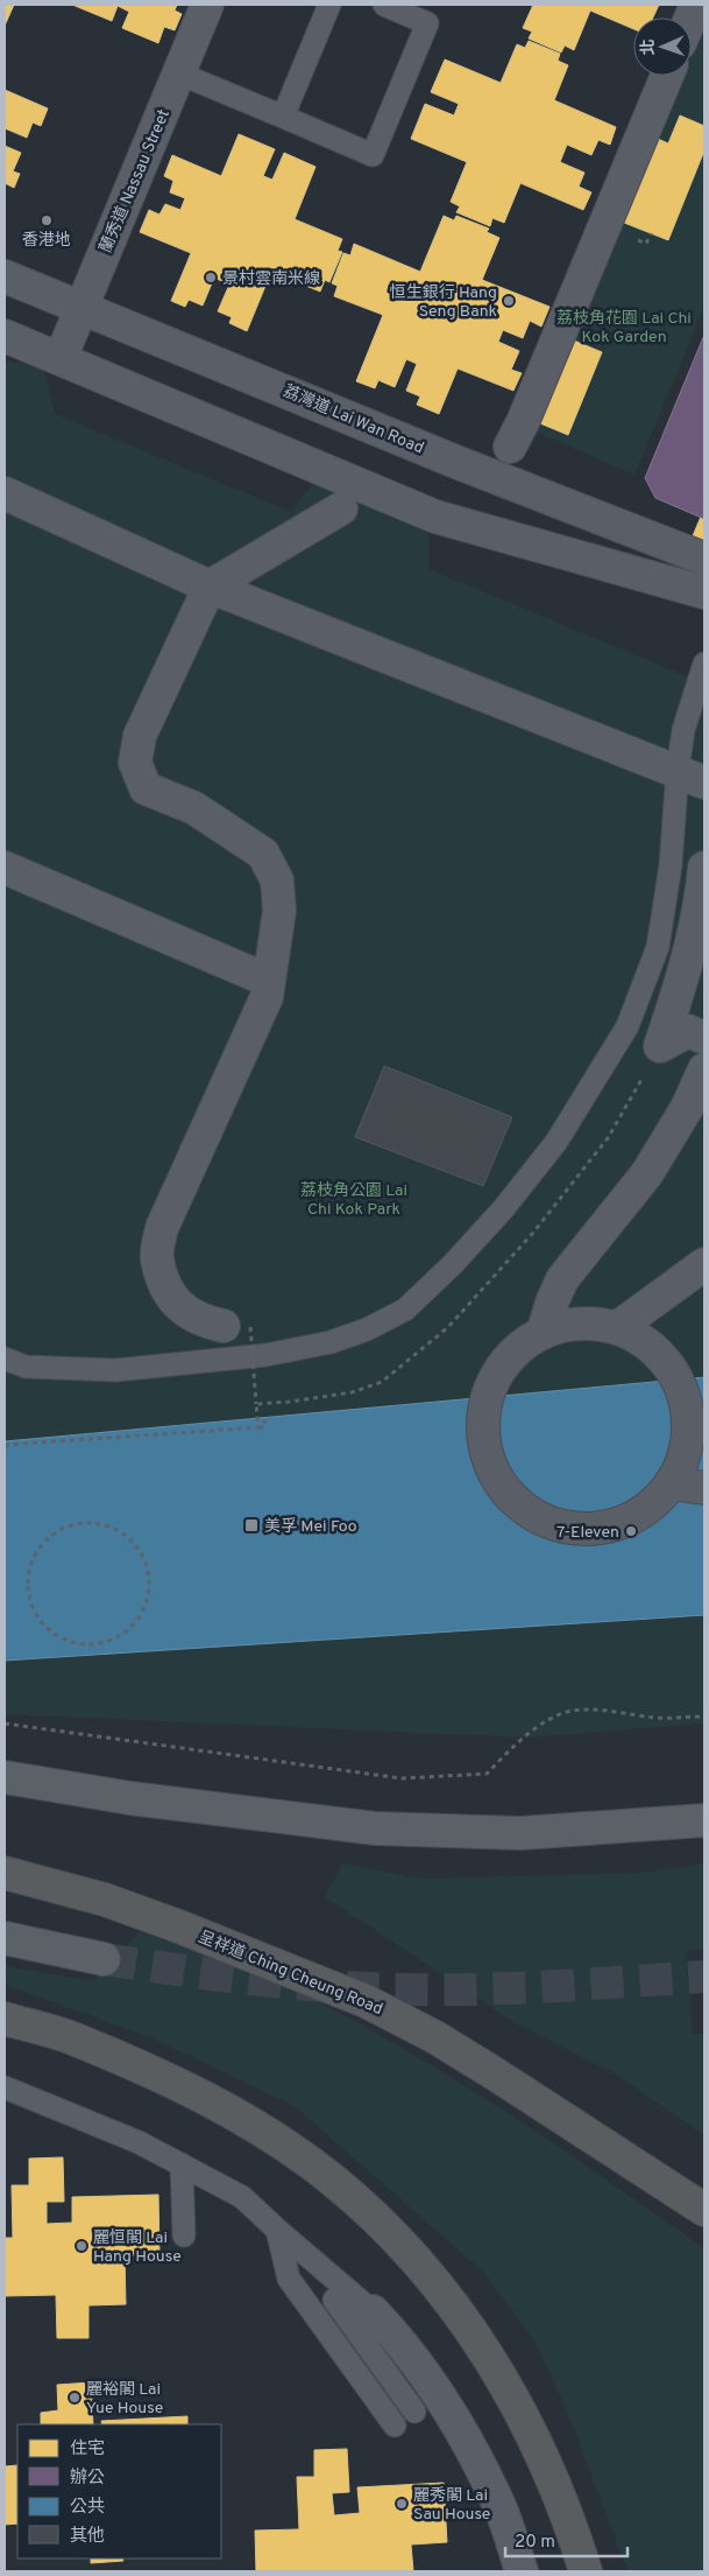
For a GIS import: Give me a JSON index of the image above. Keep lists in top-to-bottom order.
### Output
{
  "streets": {
    "highway": ["呈祥道 Ching Cheung Road"],
    "street": ["蘭秀道 Nassau Street", "荔灣道 Lai Wan Road"]
  },
  "crossings": [
    ["蘭秀道 Nassau Street", "荔灣道 Lai Wan Road"]
  ],
  "parks": ["荔枝角花園 Lai Chi Kok Garden", "荔枝角公園 Lai Chi Kok Park"],
  "places": {
    "other": [
      "香港地",
      "景村雲南米線",
      "恒生銀行 Hang Seng Bank",
      "7-Eleven",
      "麗恒閣 Lai Hang House",
      "麗裕閣 Lai Yue House",
      "麗秀閣 Lai Sau House"
    ],
    "transit": ["美孚 Mei Foo"]
  },
  "legend": [
    "住宅",
    "辦公",
    "公共",
    "其他"
  ],
  "scale_bar": "20 m",
  "north": "left"
}
